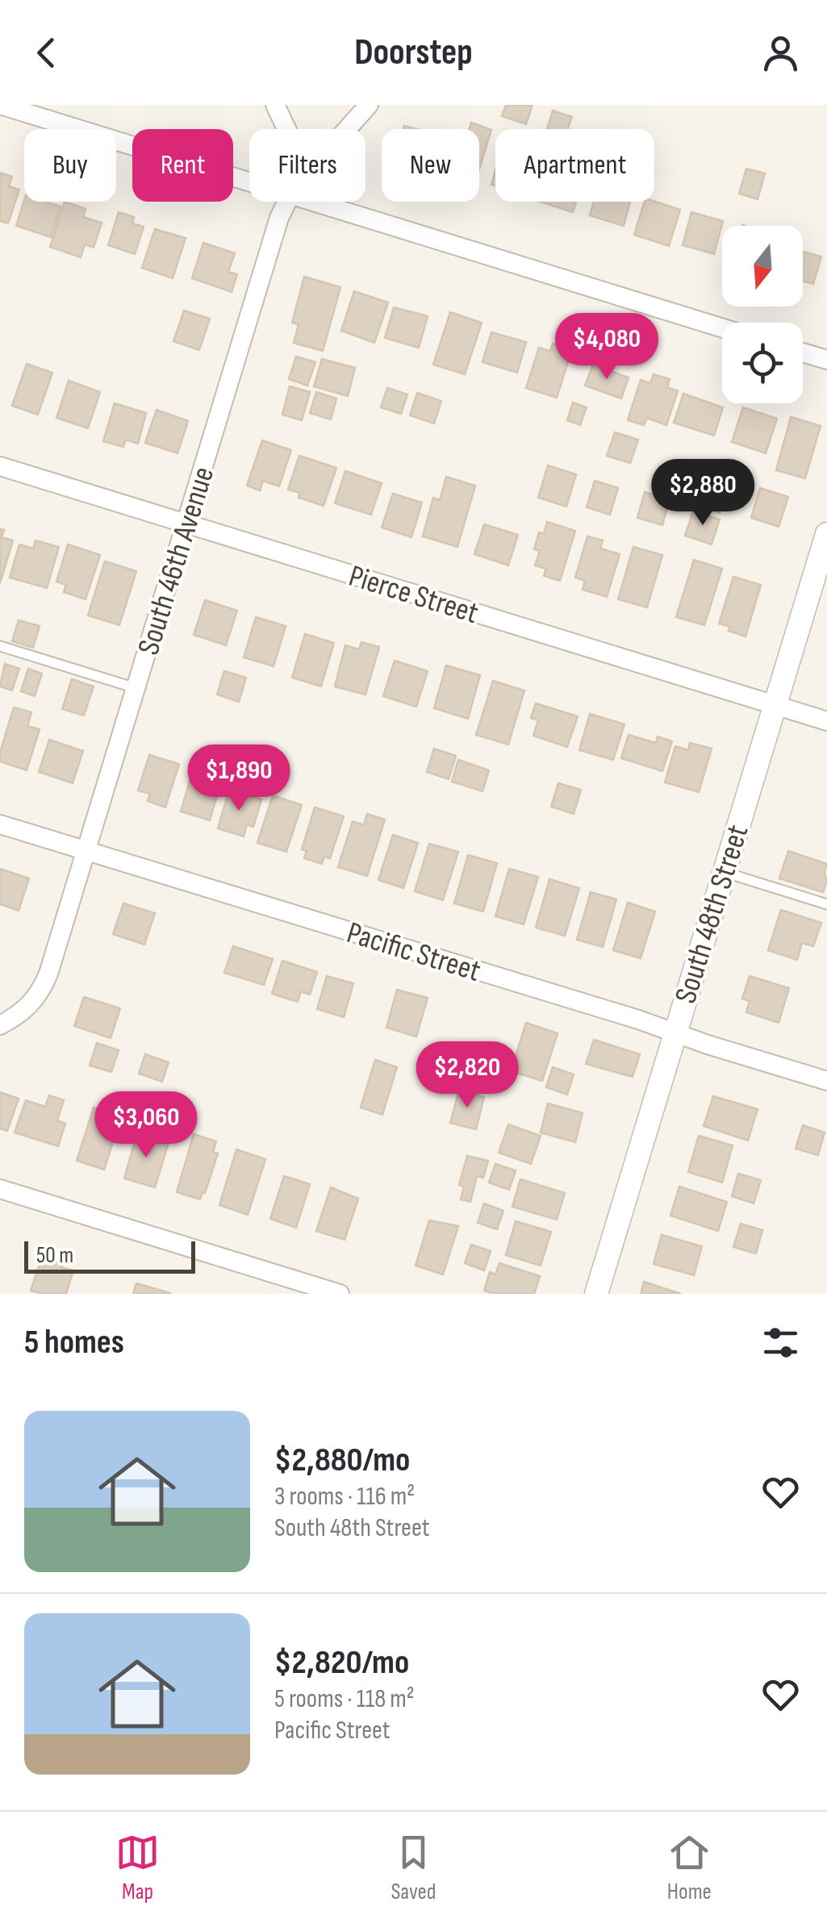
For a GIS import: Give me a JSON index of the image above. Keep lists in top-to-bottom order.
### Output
{
  "streets": {
    "street": [
      "South 46th Avenue",
      "Pierce Street",
      "South 48th Street",
      "Pacific Street"
    ]
  },
  "crossings": [
    ["South 46th Avenue", "Pierce Street"],
    ["South 46th Avenue", "Pacific Street"],
    ["Pierce Street", "South 48th Street"],
    ["South 48th Street", "Pacific Street"]
  ],
  "scale_bar": "50 m",
  "north": "bottom",
  "page": {
    "header": "Doorstep",
    "chip": [
      "Buy",
      "Rent",
      "Filters",
      "New",
      "Apartment"
    ],
    "price": [
      "$4,080",
      "$2,880",
      "$1,890",
      "$2,820",
      "$3,060"
    ],
    "scale": "50 m",
    "heading": "5 homes",
    "list": [
      {
        "name": "$2,880/mo",
        "note": "3 rooms · 116 m² · South 48th Street"
      },
      {
        "name": "$2,820/mo",
        "note": "5 rooms · 118 m² · Pacific Street"
      }
    ],
    "tabs": ["Map", "Saved", "Home"]
  }
}
